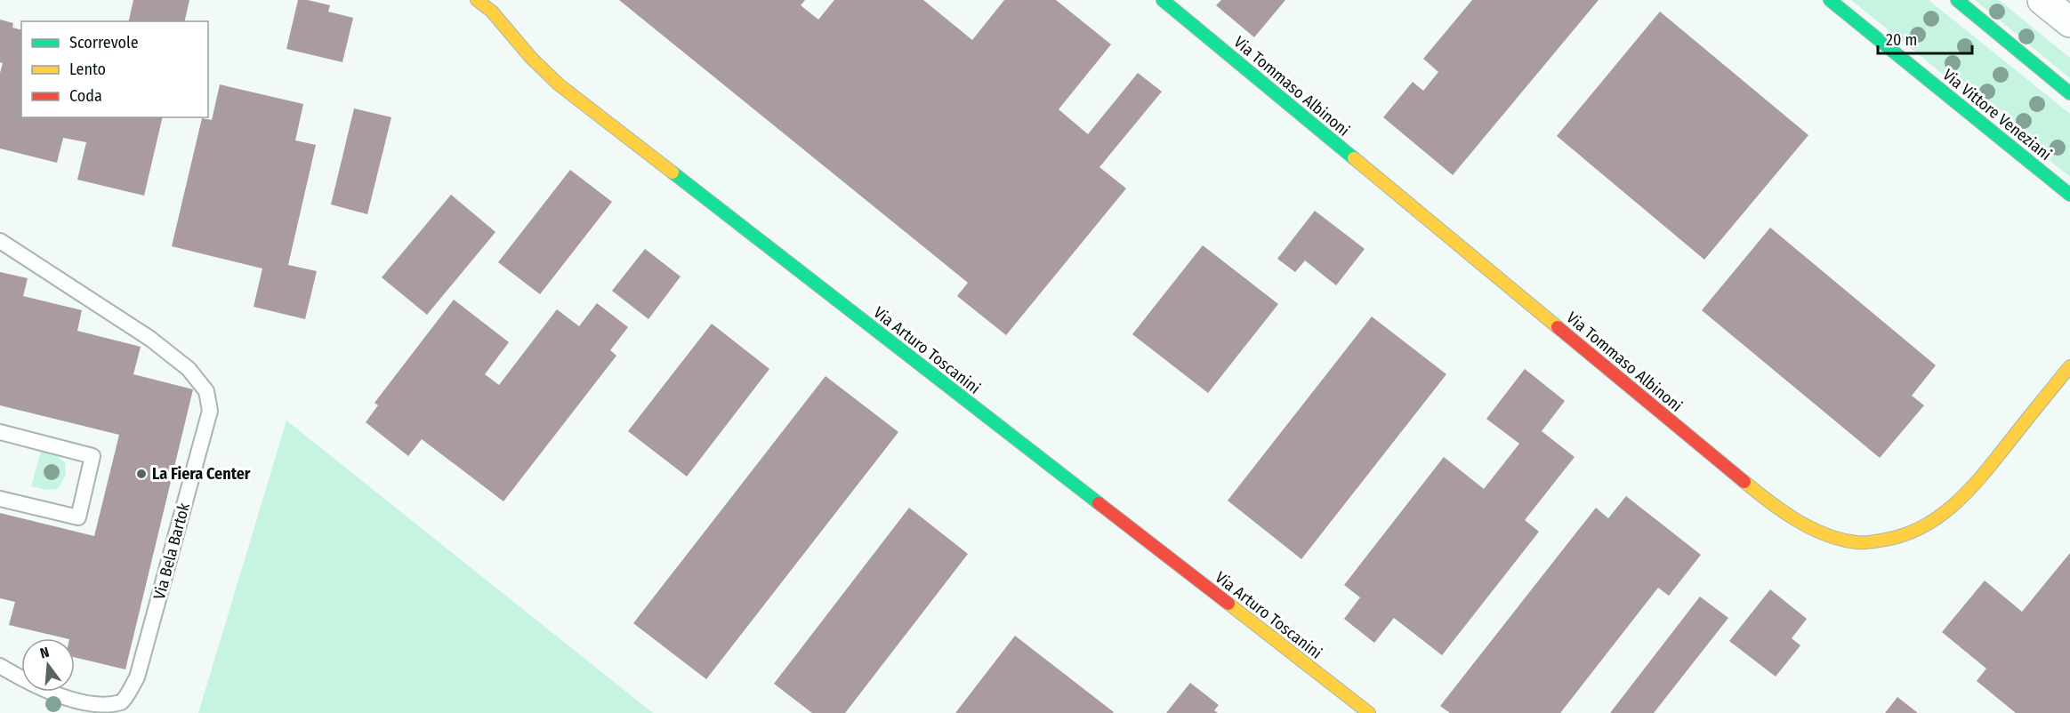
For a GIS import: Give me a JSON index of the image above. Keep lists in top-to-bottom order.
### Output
{
  "streets": {
    "street": ["Via Tommaso Albinoni", "Via Vittore Veneziani", "Via Arturo Toscanini"],
    "lane": ["Via Bela Bartok"]
  },
  "places": ["La Fiera Center"],
  "legend": ["Scorrevole", "Lento", "Coda"],
  "scale_bar": "20 m",
  "north": "top"
}
